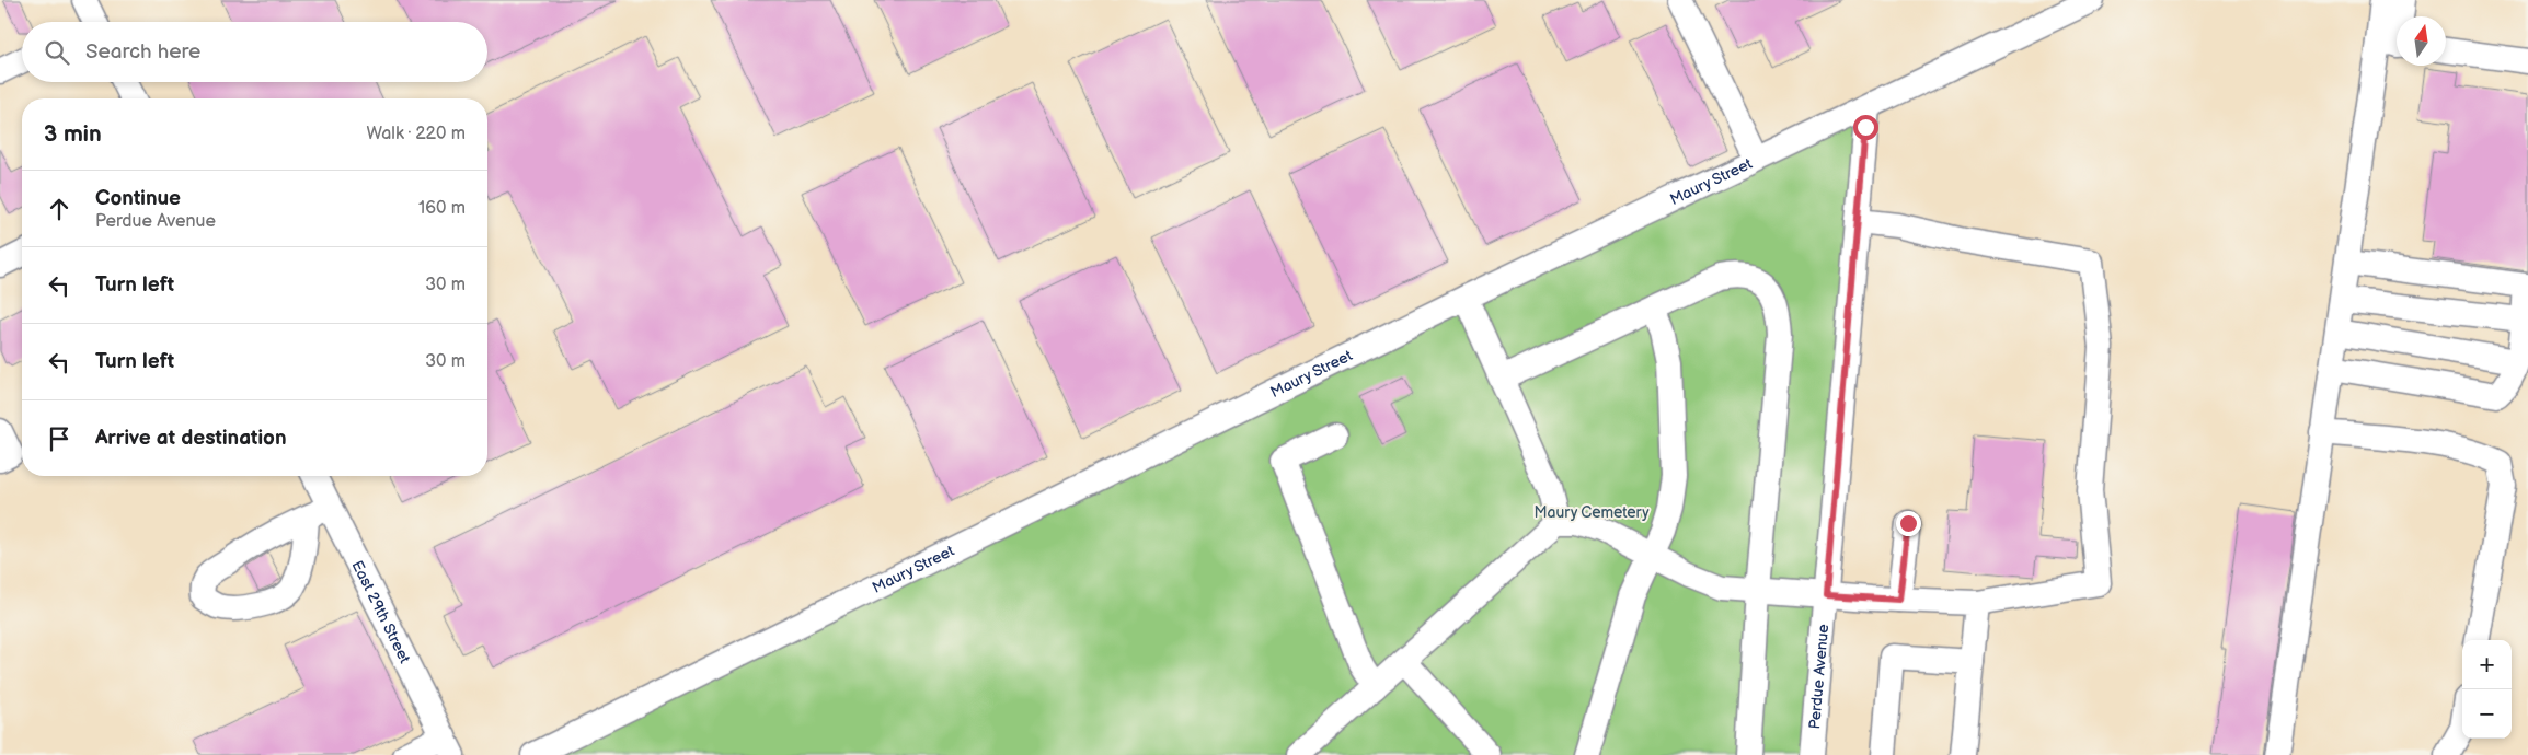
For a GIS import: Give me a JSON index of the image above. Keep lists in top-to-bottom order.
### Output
{
  "streets": {
    "street": ["Maury Street", "East 29th Street", "Perdue Avenue"]
  },
  "crossings": [
    ["Maury Street", "Perdue Avenue"]
  ],
  "parks": ["Maury Cemetery"],
  "north": "top",
  "page": {
    "search": "Search here",
    "heading": ["3 min", "Walk · 220 m"],
    "list": [
      ["Continue", "Perdue Avenue", "160 m"],
      ["Turn left", "30 m"],
      ["Turn left", "30 m"],
      "Arrive at destination"
    ],
    "map_buttons": ["+", "−"]
  }
}
